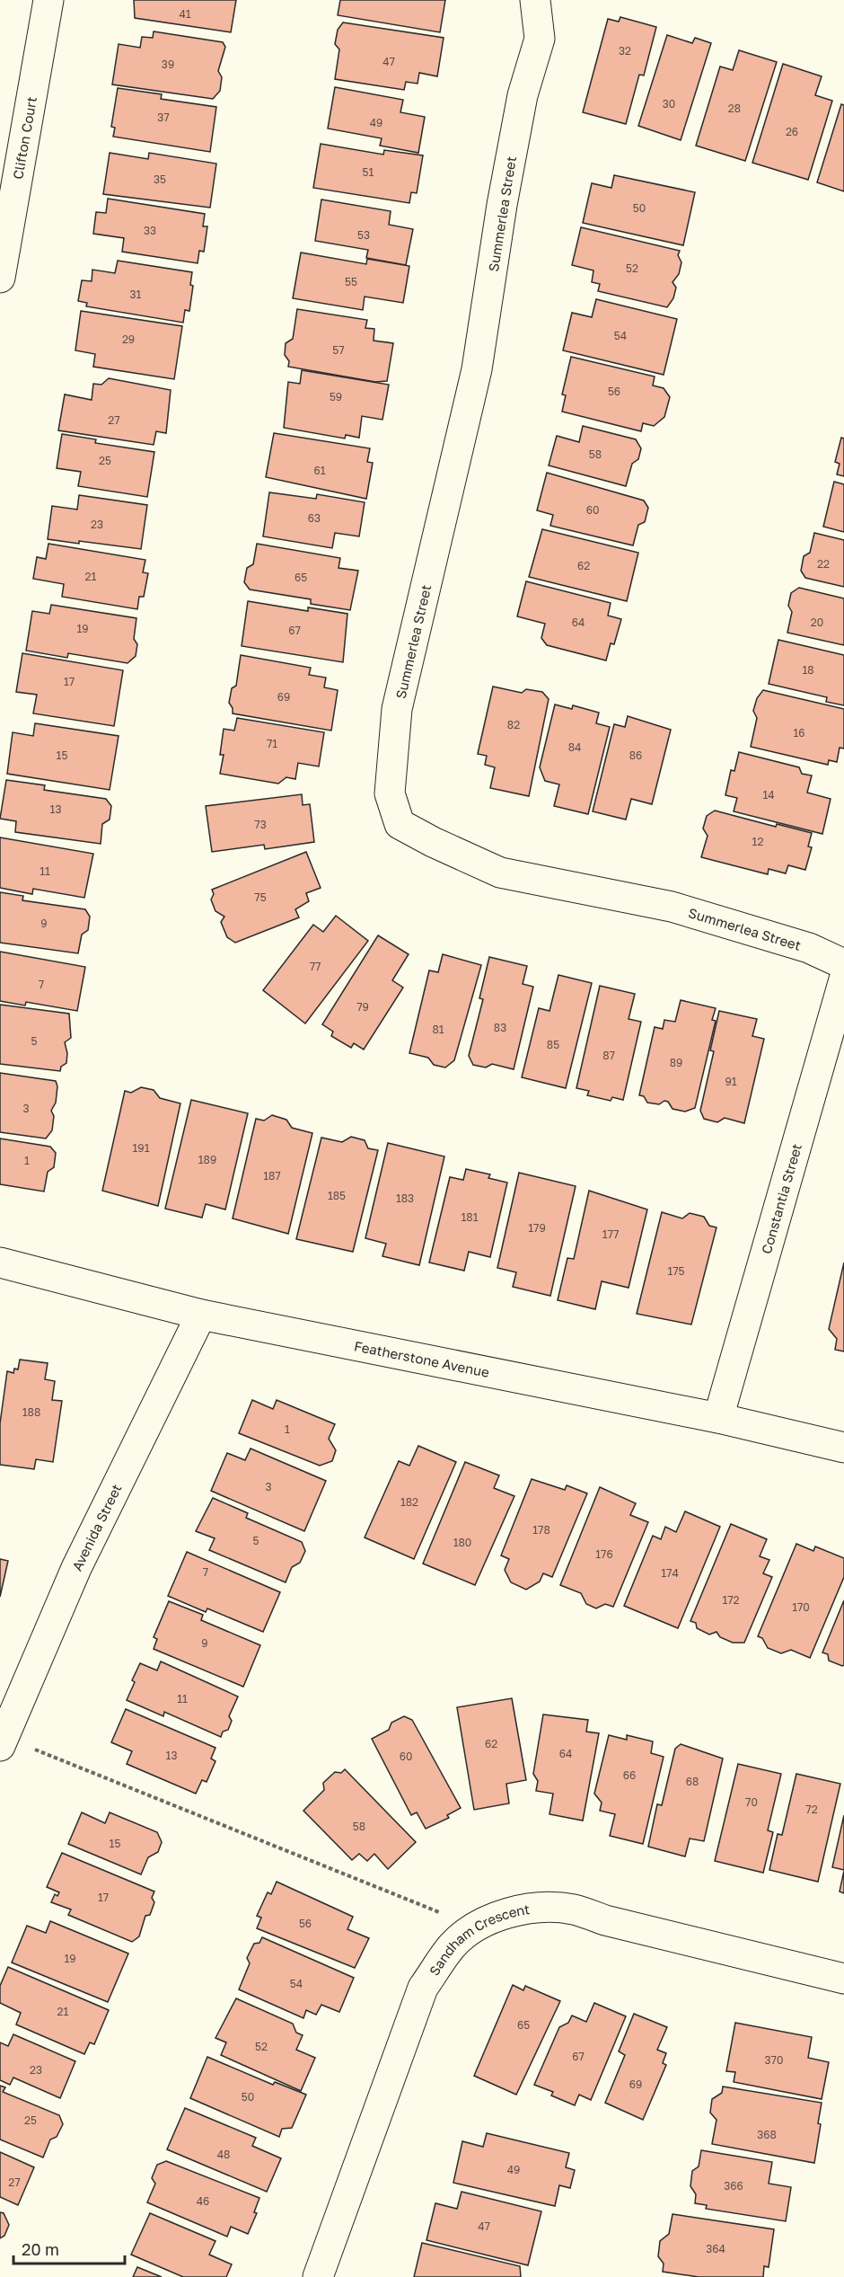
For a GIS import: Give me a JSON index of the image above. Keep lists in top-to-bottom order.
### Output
{
  "streets": {
    "street": [
      "Clifton Court",
      "Summerlea Street",
      "Constantia Street",
      "Featherstone Avenue",
      "Avenida Street",
      "Sandham Crescent"
    ]
  },
  "crossings": [
    ["Constantia Street", "Featherstone Avenue"],
    ["Featherstone Avenue", "Avenida Street"]
  ],
  "house_numbers": [
    "41",
    "32",
    "47",
    "39",
    "30",
    "28",
    "37",
    "49",
    "26",
    "51",
    "35",
    "50",
    "33",
    "53",
    "52",
    "55",
    "31",
    "54",
    "29",
    "57",
    "56",
    "59",
    "27",
    "58",
    "25",
    "61",
    "60",
    "63",
    "23",
    "22",
    "62",
    "21",
    "65",
    "64",
    "20",
    "19",
    "67",
    "18",
    "17",
    "69",
    "82",
    "16",
    "71",
    "84",
    "15",
    "86",
    "14",
    "13",
    "73",
    "12",
    "11",
    "75",
    "9",
    "77",
    "7",
    "79",
    "83",
    "81",
    "5",
    "85",
    "87",
    "89",
    "91",
    "3",
    "191",
    "189",
    "1",
    "187",
    "185",
    "183",
    "181",
    "179",
    "177",
    "175",
    "188",
    "1",
    "3",
    "182",
    "178",
    "5",
    "180",
    "176",
    "7",
    "174",
    "172",
    "170",
    "9",
    "11",
    "62",
    "64",
    "13",
    "60",
    "66",
    "68",
    "70",
    "72",
    "58",
    "15",
    "17",
    "56",
    "19",
    "54",
    "21",
    "65",
    "52",
    "67",
    "370",
    "23",
    "69",
    "50",
    "25",
    "368",
    "48",
    "49",
    "27",
    "366",
    "46",
    "47",
    "364"
  ],
  "scale_bar": "20 m"
}
